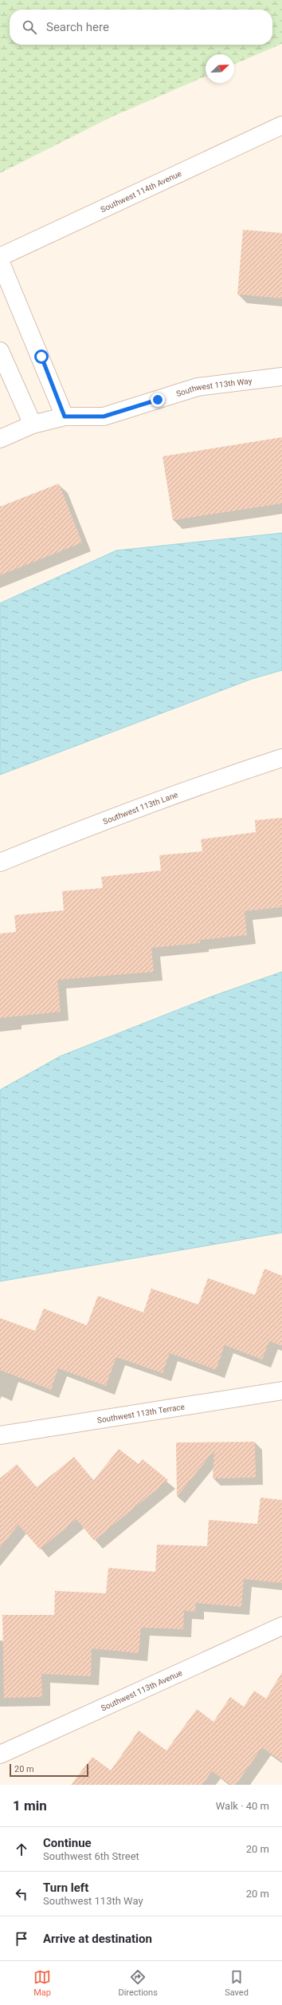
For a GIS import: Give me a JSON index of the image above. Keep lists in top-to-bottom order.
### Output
{
  "streets": {
    "street": [
      "Southwest 114th Avenue",
      "Southwest 113th Way",
      "Southwest 113th Lane",
      "Southwest 113th Terrace",
      "Southwest 113th Avenue"
    ]
  },
  "scale_bar": "20 m",
  "north": "top right",
  "page": {
    "search": "Search here",
    "scale": "20 m",
    "heading": ["1 min", "Walk · 40 m"],
    "list": [
      ["Continue", "Southwest 6th Street", "20 m"],
      ["Turn left", "Southwest 113th Way", "20 m"],
      "Arrive at destination"
    ],
    "nav": ["Map", "Directions", "Saved"]
  }
}
